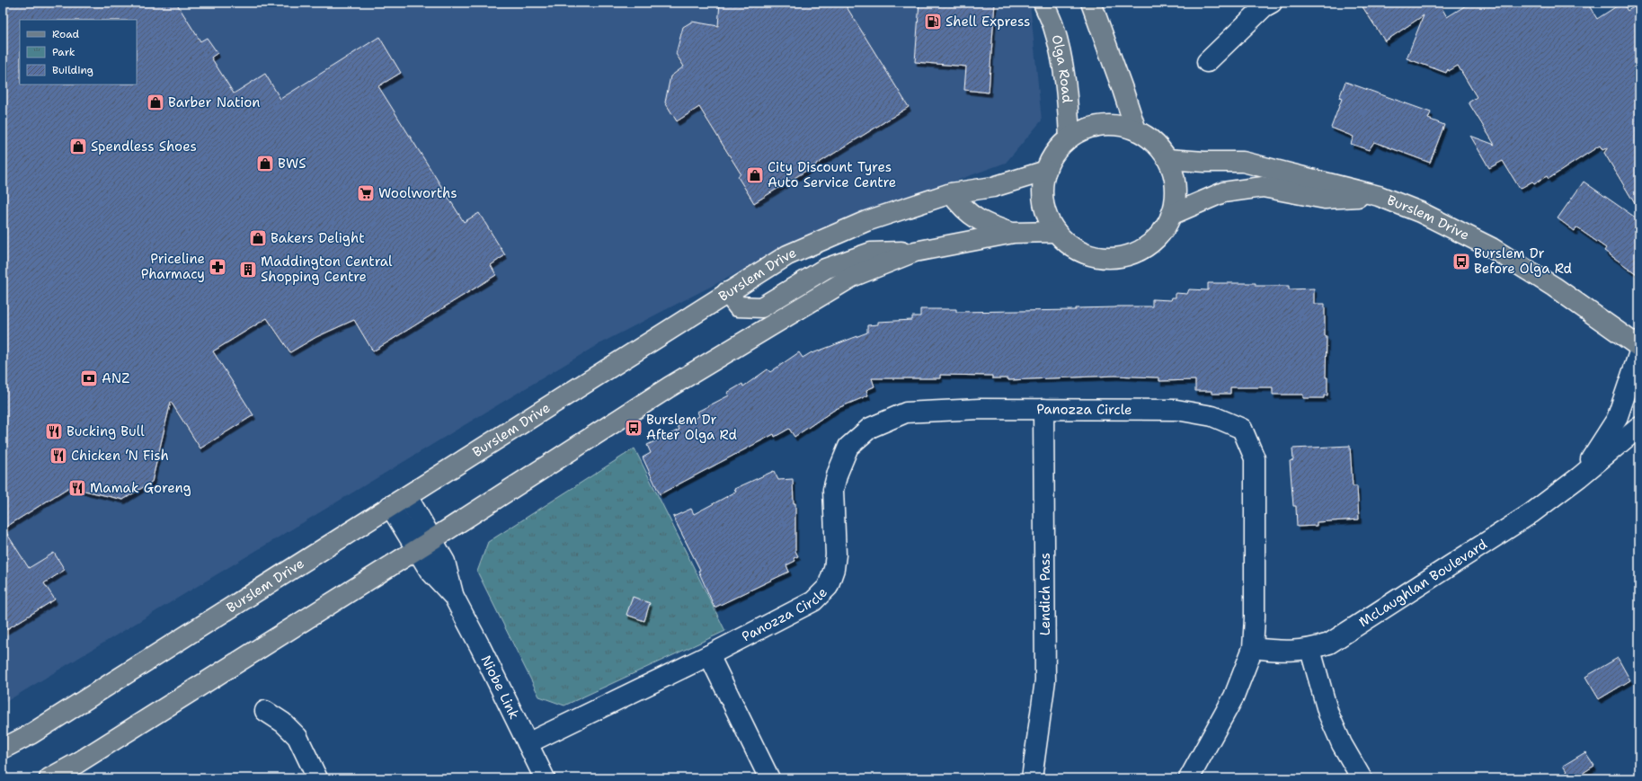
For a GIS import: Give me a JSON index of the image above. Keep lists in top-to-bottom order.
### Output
{
  "streets": {
    "main road": ["Olga Road", "Burslem Drive"],
    "street": [
      "Panozza Circle",
      "McLaughlan Boulevard",
      "Lendich Pass",
      "Niobe Link"
    ]
  },
  "crossings": [
    ["Burslem Drive", "Niobe Link"],
    ["Panozza Circle", "McLaughlan Boulevard"],
    ["Panozza Circle", "Lendich Pass"],
    ["Panozza Circle", "Niobe Link"]
  ],
  "places": {
    "fuel station": ["Shell Express"],
    "shop": [
      "Barber Nation",
      "Spendless Shoes",
      "BWS",
      "City Discount Tyres Auto Service Centre",
      "Bakers Delight"
    ],
    "supermarket": ["Woolworths"],
    "bus stop": ["Burslem Dr Before Olga Rd", "Burslem Dr After Olga Rd"],
    "pharmacy": ["Priceline Pharmacy"],
    "building": ["Maddington Central Shopping Centre"],
    "bank": ["ANZ"],
    "restaurant": ["Bucking Bull", "Chicken ‘N Fish", "Mamak Goreng"]
  },
  "legend": ["Road", "Park", "Building"]
}
